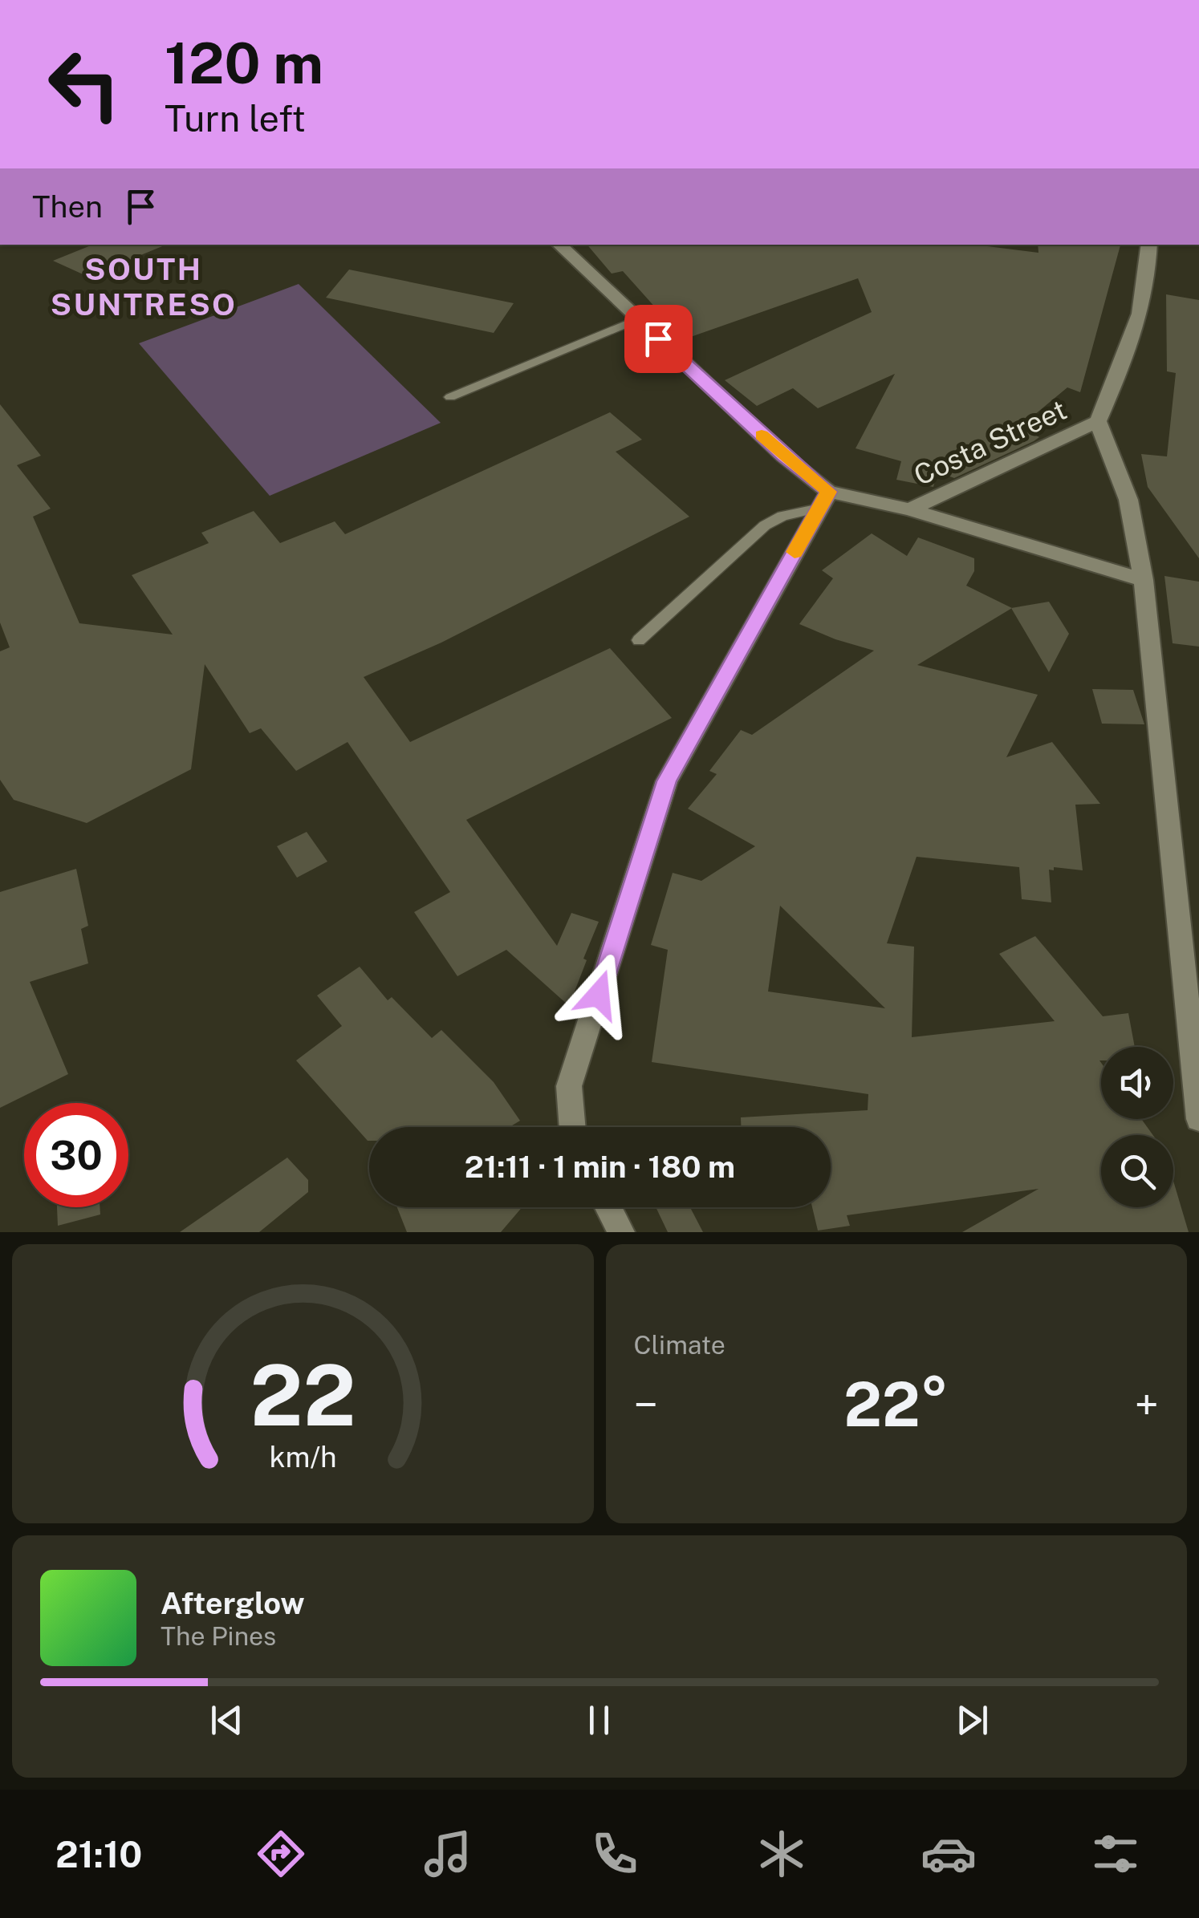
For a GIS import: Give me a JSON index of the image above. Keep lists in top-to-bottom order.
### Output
{
  "streets": {
    "street": ["Costa Street"]
  },
  "districts": ["SOUTH SUNTRESO"],
  "page": {
    "turn": ["120 m", "Turn left"],
    "then": "Then",
    "limit": "30",
    "trip": "21:11 · 1 min · 180 m",
    "tile": "Climate",
    "heat": ["−", "22°", "+"],
    "song": ["Afterglow", "The Pines"],
    "tabs": "21:10",
    "gauge": ["22", "km/h"]
  }
}
